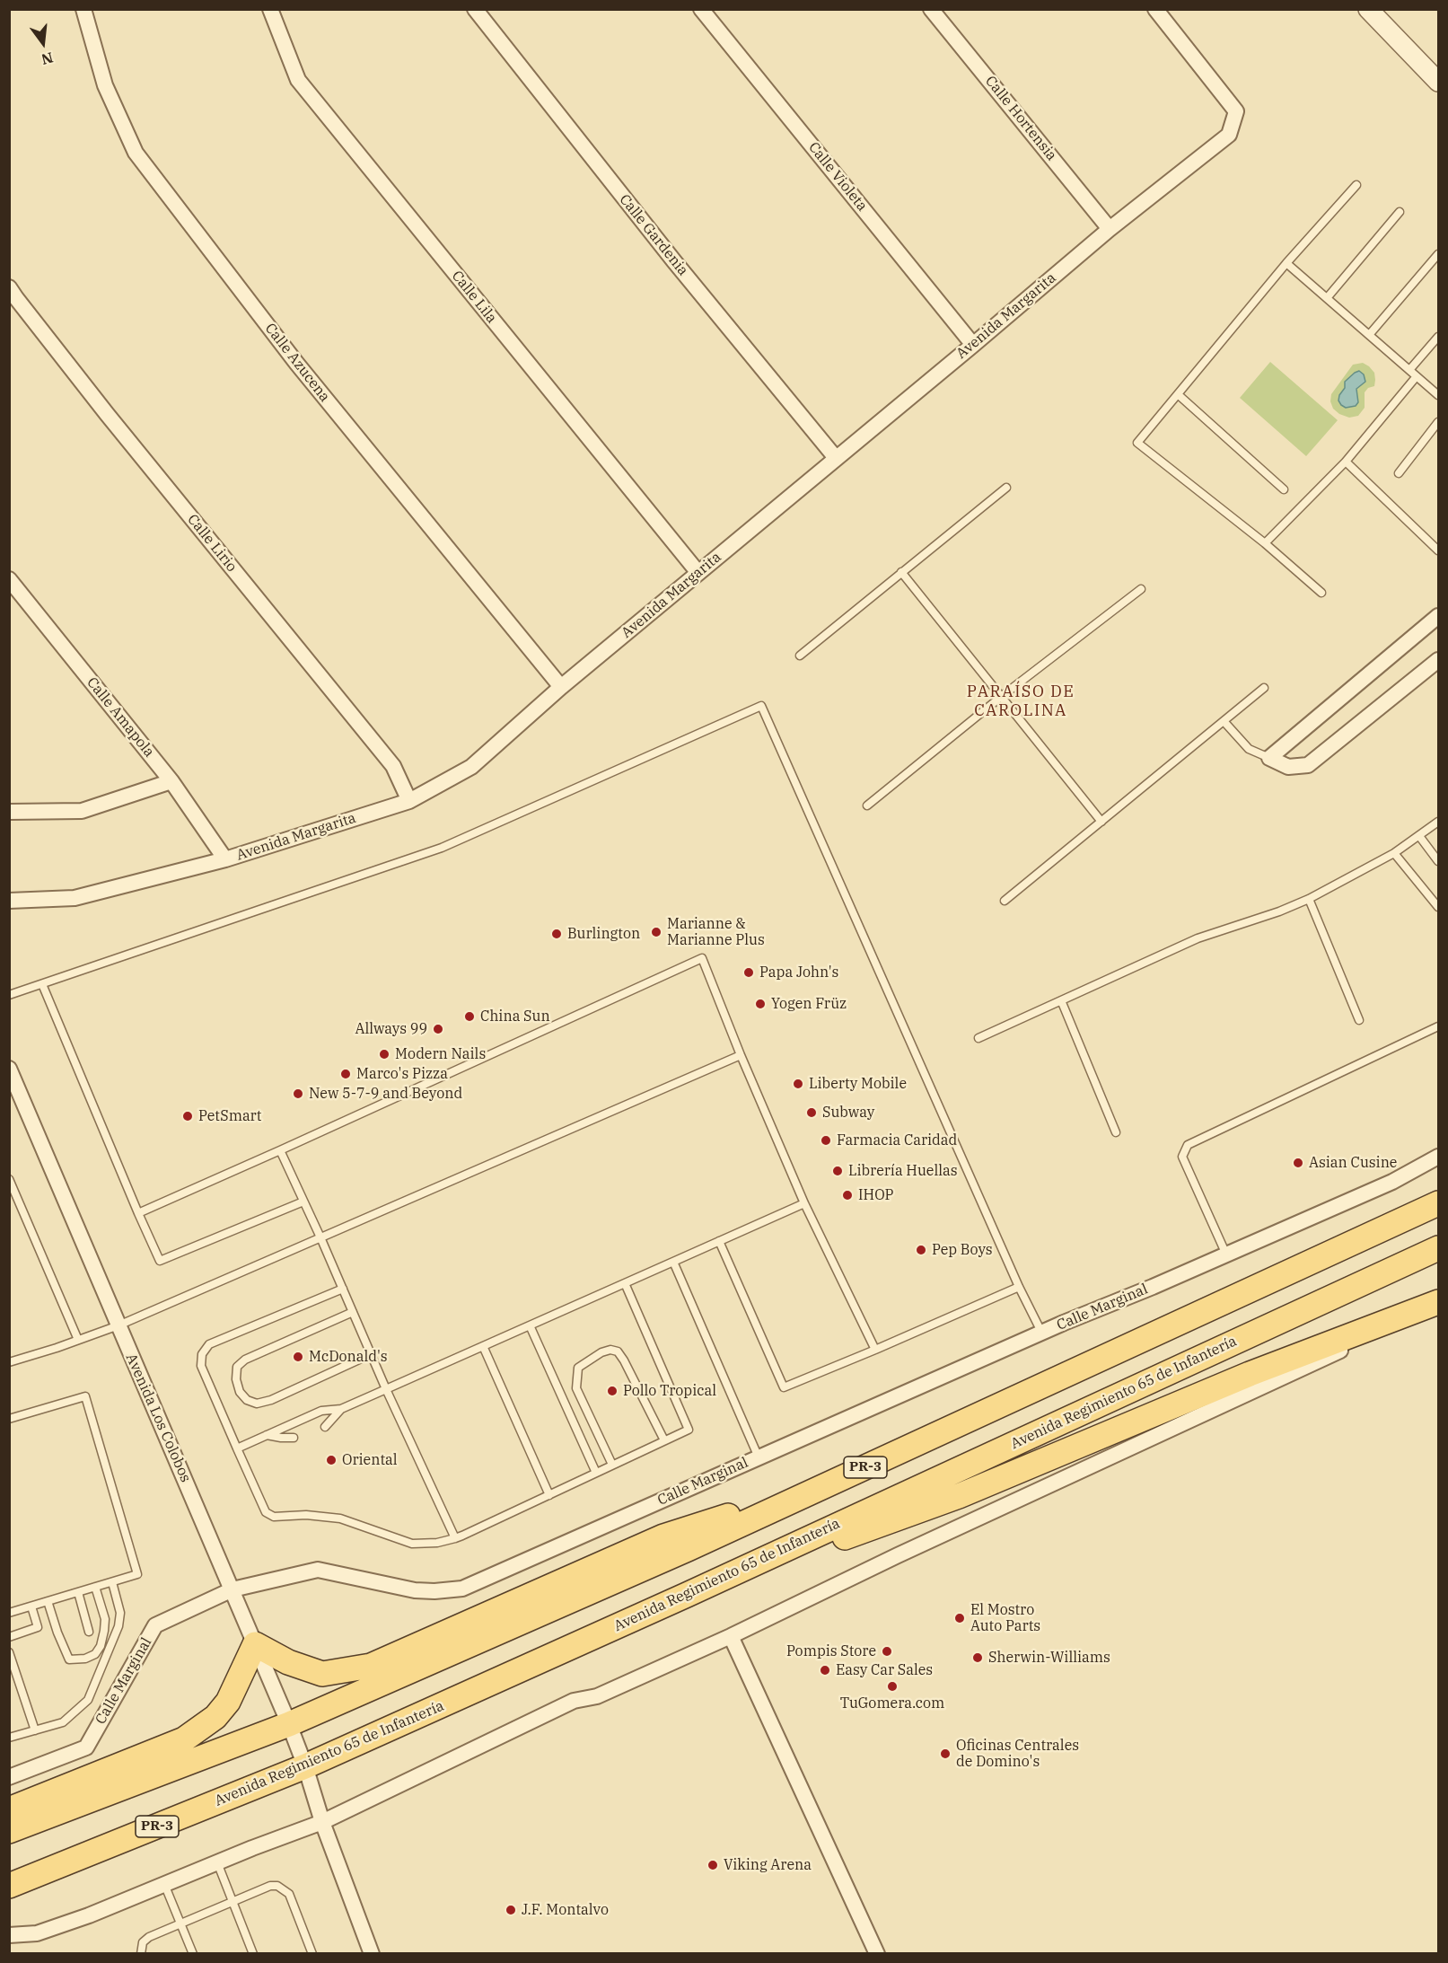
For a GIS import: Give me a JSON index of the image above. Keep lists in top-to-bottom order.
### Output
{
  "streets": {
    "main road": ["Avenida Regimiento 65 de Infantería", "PR-3"],
    "street": [
      "Calle Hortensia",
      "Calle Violeta",
      "Calle Gardenia",
      "Calle Lila",
      "Avenida Margarita",
      "Calle Azucena",
      "Calle Lirio",
      "Calle Amapola",
      "Calle Marginal",
      "Avenida Los Colobos"
    ]
  },
  "crossings": [
    ["Calle Hortensia", "Avenida Margarita"],
    ["Calle Violeta", "Avenida Margarita"],
    ["Calle Gardenia", "Avenida Margarita"],
    ["Calle Lila", "Avenida Margarita"],
    ["Avenida Margarita", "Calle Azucena"],
    ["Avenida Margarita", "Calle Lirio"],
    ["Avenida Margarita", "Calle Amapola"],
    ["Calle Marginal", "Avenida Los Colobos"],
    ["Avenida Regimiento 65 de Infantería", "Avenida Los Colobos"],
    ["Avenida Los Colobos", "PR-3"]
  ],
  "districts": ["PARAÍSO DE CAROLINA"],
  "places": [
    "Marianne & Marianne Plus",
    "Burlington",
    "Papa John's",
    "Yogen Früz",
    "China Sun",
    "Allways 99",
    "Modern Nails",
    "Marco's Pizza",
    "Liberty Mobile",
    "New 5-7-9 and Beyond",
    "Subway",
    "PetSmart",
    "Farmacia Caridad",
    "Asian Cusine",
    "Librería Huellas",
    "IHOP",
    "Pep Boys",
    "McDonald's",
    "Pollo Tropical",
    "Oriental",
    "El Mostro Auto Parts",
    "Pompis Store",
    "Sherwin-Williams",
    "Easy Car Sales",
    "TuGomera.com",
    "Oficinas Centrales de Domino's",
    "Viking Arena",
    "J.F. Montalvo"
  ],
  "north": "bottom"
}
